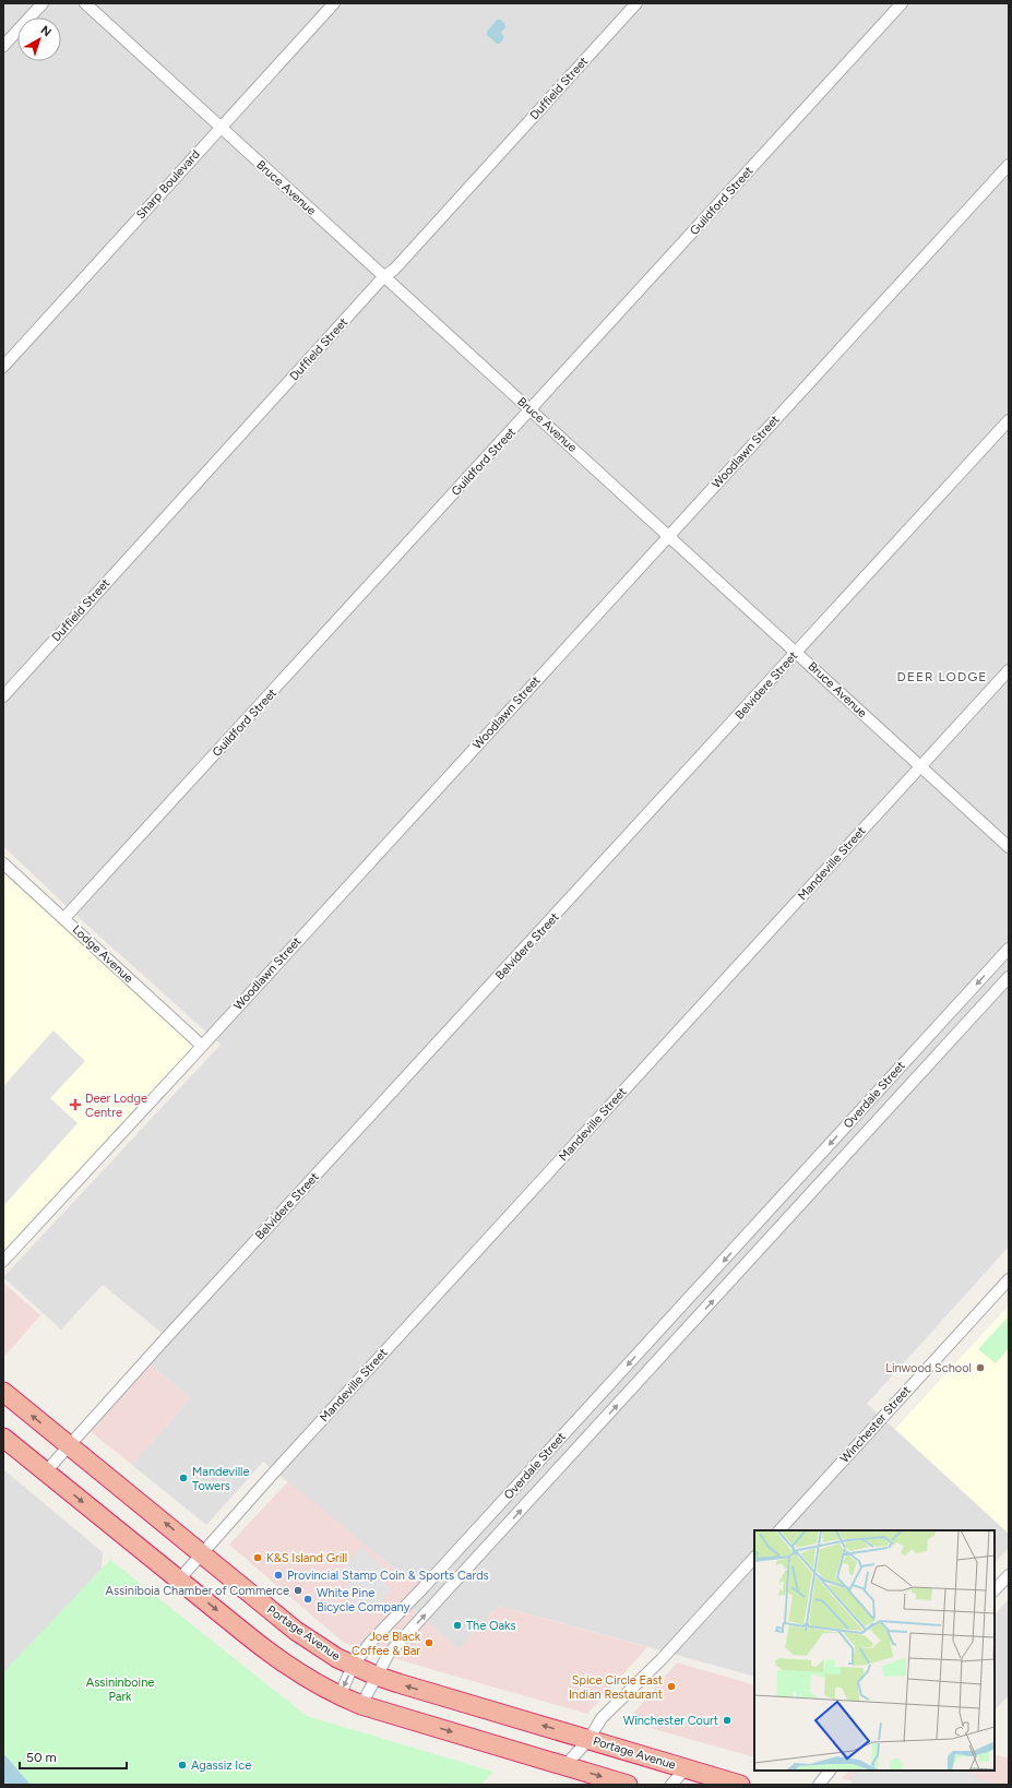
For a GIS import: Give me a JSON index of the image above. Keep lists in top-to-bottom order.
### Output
{
  "streets": {
    "highway": ["Portage Avenue"],
    "street": [
      "Duffield Street",
      "Sharp Boulevard",
      "Bruce Avenue",
      "Guildford Street",
      "Woodlawn Street",
      "Belvidere Street",
      "Mandeville Street",
      "Lodge Avenue",
      "Overdale Street",
      "Winchester Street"
    ]
  },
  "crossings": [
    ["Duffield Street", "Bruce Avenue"],
    ["Sharp Boulevard", "Bruce Avenue"],
    ["Bruce Avenue", "Guildford Street"],
    ["Bruce Avenue", "Woodlawn Street"],
    ["Bruce Avenue", "Belvidere Street"],
    ["Bruce Avenue", "Mandeville Street"],
    ["Guildford Street", "Lodge Avenue"],
    ["Woodlawn Street", "Lodge Avenue"],
    ["Belvidere Street", "Portage Avenue"],
    ["Mandeville Street", "Portage Avenue"],
    ["Overdale Street", "Portage Avenue"]
  ],
  "districts": ["DEER LODGE"],
  "parks": ["Assininboine Park"],
  "places": {
    "health": ["Deer Lodge Centre"],
    "other": [
      "Linwood School",
      "Mandeville Towers",
      "K&S Island Grill",
      "Provincial Stamp Coin & Sports Cards",
      "Assiniboia Chamber of Commerce",
      "White Pine Bicycle Company",
      "The Oaks",
      "Joe Black Coffee & Bar",
      "Spice Circle East Indian Restaurant",
      "Winchester Court",
      "Agassiz Ice"
    ]
  },
  "scale_bar": "50 m",
  "north": "top right"
}
